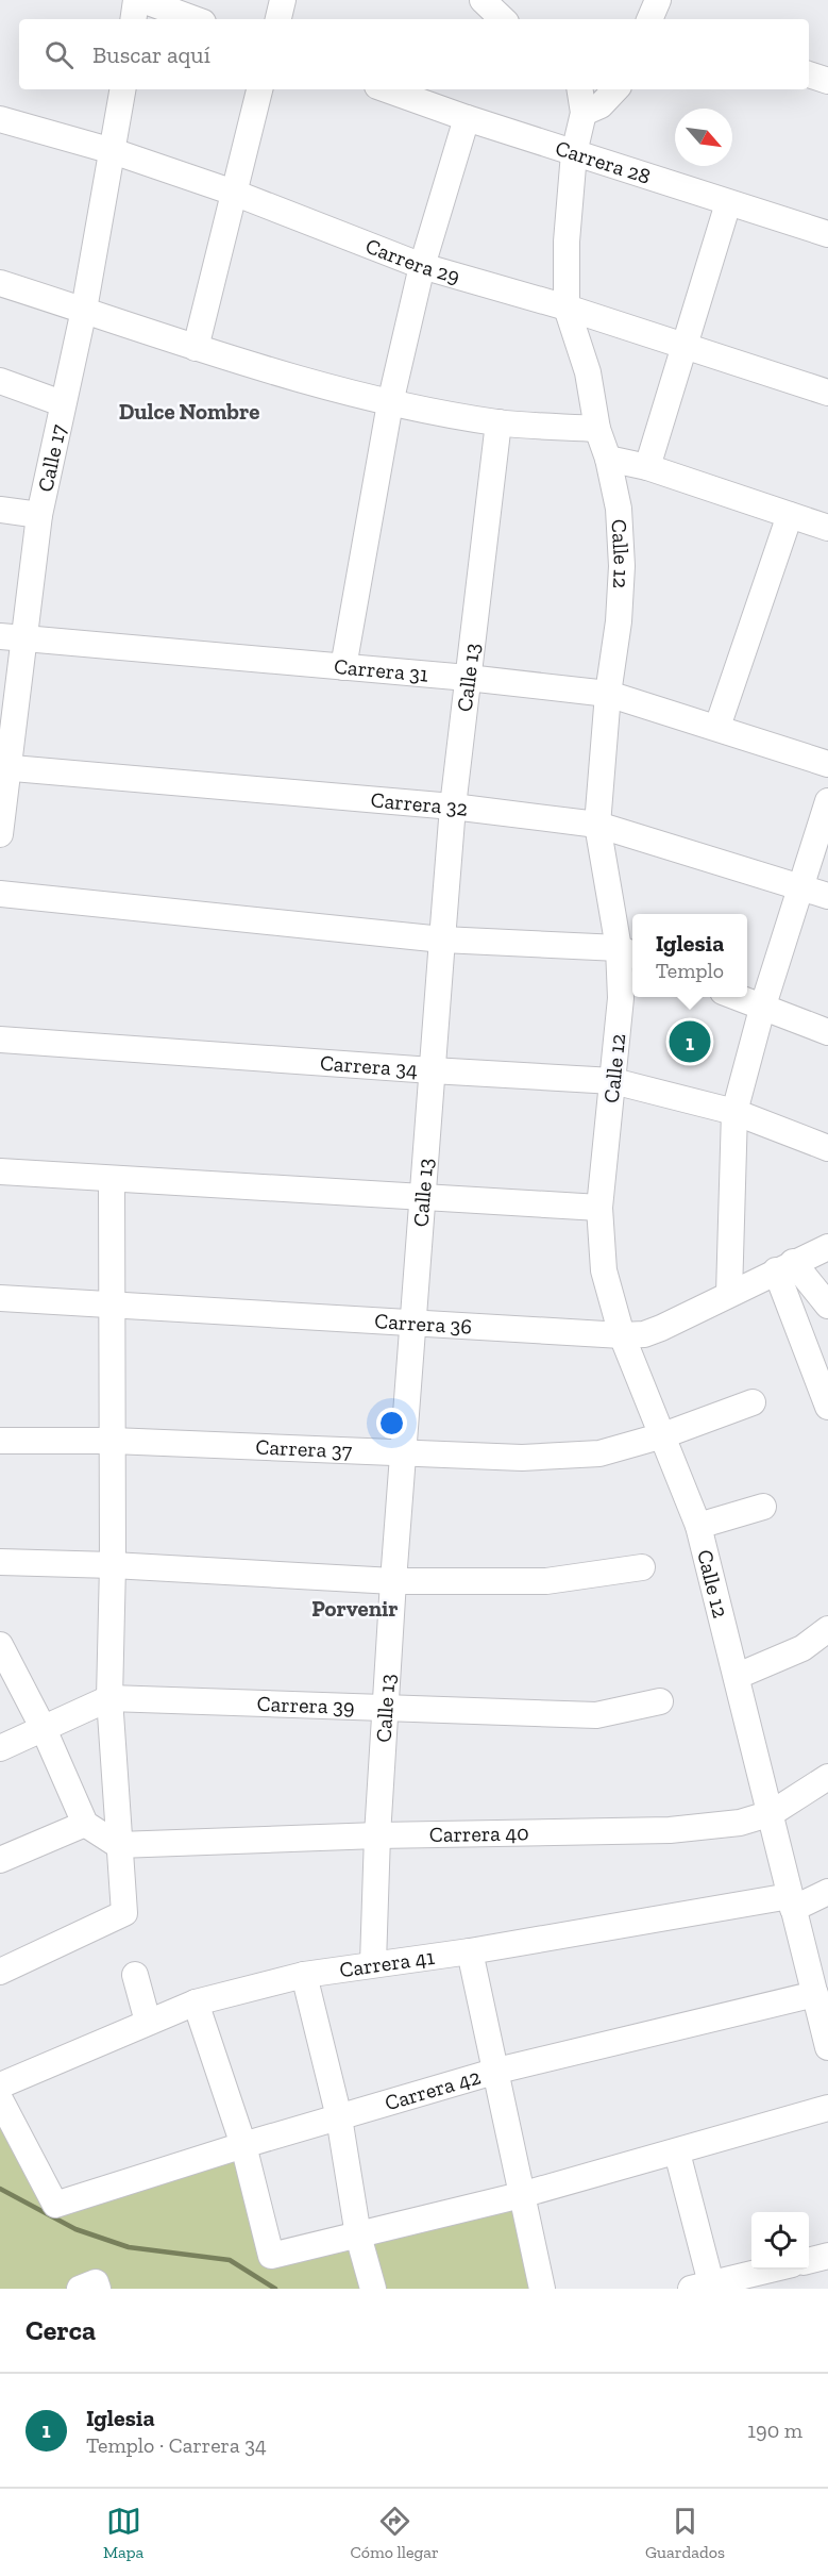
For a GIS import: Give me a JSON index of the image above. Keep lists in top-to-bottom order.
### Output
{
  "streets": {
    "street": [
      "Carrera 28",
      "Carrera 29",
      "Calle 17",
      "Calle 12",
      "Carrera 31",
      "Calle 13",
      "Carrera 32",
      "Carrera 34",
      "Carrera 36",
      "Carrera 37",
      "Carrera 39",
      "Carrera 40",
      "Carrera 41",
      "Carrera 42"
    ]
  },
  "crossings": [
    ["Carrera 28", "Calle 12"],
    ["Carrera 29", "Calle 17"],
    ["Carrera 29", "Calle 12"],
    ["Calle 17", "Carrera 31"],
    ["Calle 17", "Carrera 32"],
    ["Calle 12", "Carrera 31"],
    ["Calle 12", "Carrera 32"],
    ["Calle 12", "Carrera 34"],
    ["Calle 12", "Carrera 36"],
    ["Calle 12", "Carrera 37"],
    ["Calle 12", "Carrera 40"],
    ["Calle 12", "Carrera 41"],
    ["Calle 12", "Carrera 42"],
    ["Carrera 31", "Calle 13"],
    ["Calle 13", "Carrera 32"],
    ["Calle 13", "Carrera 34"],
    ["Calle 13", "Carrera 36"],
    ["Calle 13", "Carrera 37"],
    ["Calle 13", "Carrera 39"],
    ["Calle 13", "Carrera 40"],
    ["Calle 13", "Carrera 41"]
  ],
  "districts": ["Dulce Nombre", "Porvenir"],
  "north": "bottom right",
  "page": {
    "search": "Buscar aquí",
    "popup": ["Iglesia", "Templo"],
    "pins": "1",
    "heading": "Cerca",
    "list": [
      {
        "mark": "1",
        "name": "Iglesia",
        "note": "Templo · Carrera 34",
        "value": "190 m"
      }
    ],
    "nav": ["Mapa", "Cómo llegar", "Guardados"]
  }
}
